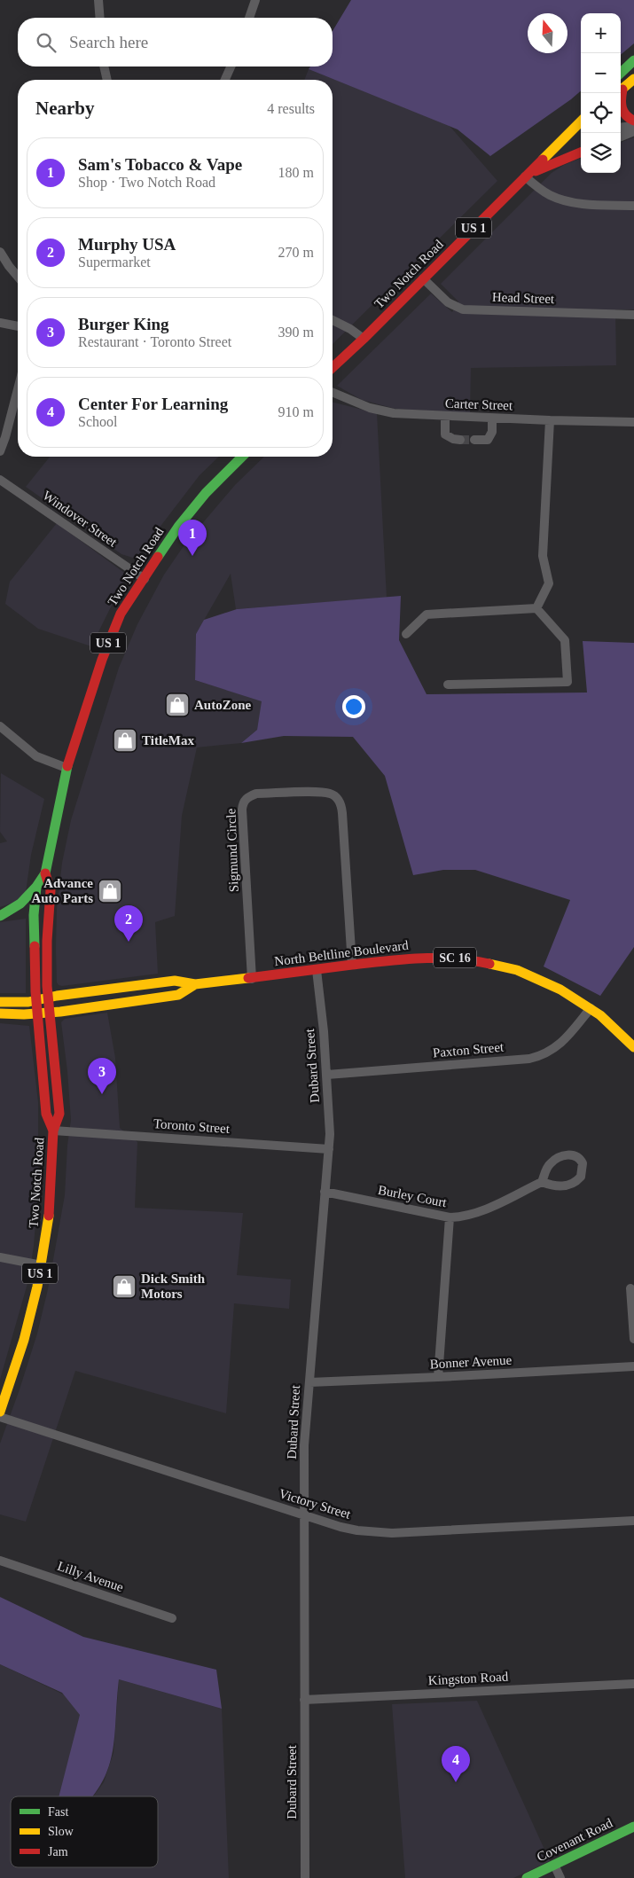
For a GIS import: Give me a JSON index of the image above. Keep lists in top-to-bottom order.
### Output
{
  "streets": {
    "main road": [
      "US 1",
      "Two Notch Road",
      "North Beltline Boulevard",
      "SC 16",
      "Covenant Road"
    ],
    "street": [
      "Head Street",
      "Carter Street",
      "Windover Street",
      "Sigmund Circle",
      "Paxton Street",
      "Dubard Street",
      "Toronto Street",
      "Burley Court",
      "Bonner Avenue",
      "Victory Street",
      "Lilly Avenue",
      "Kingston Road"
    ]
  },
  "crossings": [
    ["Two Notch Road", "Head Street"],
    ["Two Notch Road", "Windover Street"],
    ["Two Notch Road", "North Beltline Boulevard"],
    ["Two Notch Road", "Toronto Street"],
    ["Sigmund Circle", "North Beltline Boulevard"],
    ["North Beltline Boulevard", "Paxton Street"],
    ["North Beltline Boulevard", "Dubard Street"],
    ["Paxton Street", "Dubard Street"],
    ["Dubard Street", "Toronto Street"],
    ["Dubard Street", "Burley Court"],
    ["Dubard Street", "Bonner Avenue"],
    ["Dubard Street", "Victory Street"],
    ["Dubard Street", "Kingston Road"]
  ],
  "places": {
    "shop": [
      "AutoZone",
      "TitleMax",
      "Advance Auto Parts",
      "Dick Smith Motors"
    ]
  },
  "legend": ["Fast", "Slow", "Jam"],
  "north": "top",
  "page": {
    "map_buttons": ["+", "−"],
    "search": "Search here",
    "heading": ["Nearby", "4 results"],
    "list": [
      {
        "mark": "1",
        "name": "Sam's Tobacco & Vape",
        "note": "Shop · Two Notch Road",
        "value": "180 m"
      },
      {
        "mark": "2",
        "name": "Murphy USA",
        "note": "Supermarket",
        "value": "270 m"
      },
      {
        "mark": "3",
        "name": "Burger King",
        "note": "Restaurant · Toronto Street",
        "value": "390 m"
      },
      {
        "mark": "4",
        "name": "Center For Learning",
        "note": "School",
        "value": "910 m"
      }
    ],
    "pins": [
      "1",
      "2",
      "3",
      "4"
    ]
  }
}
